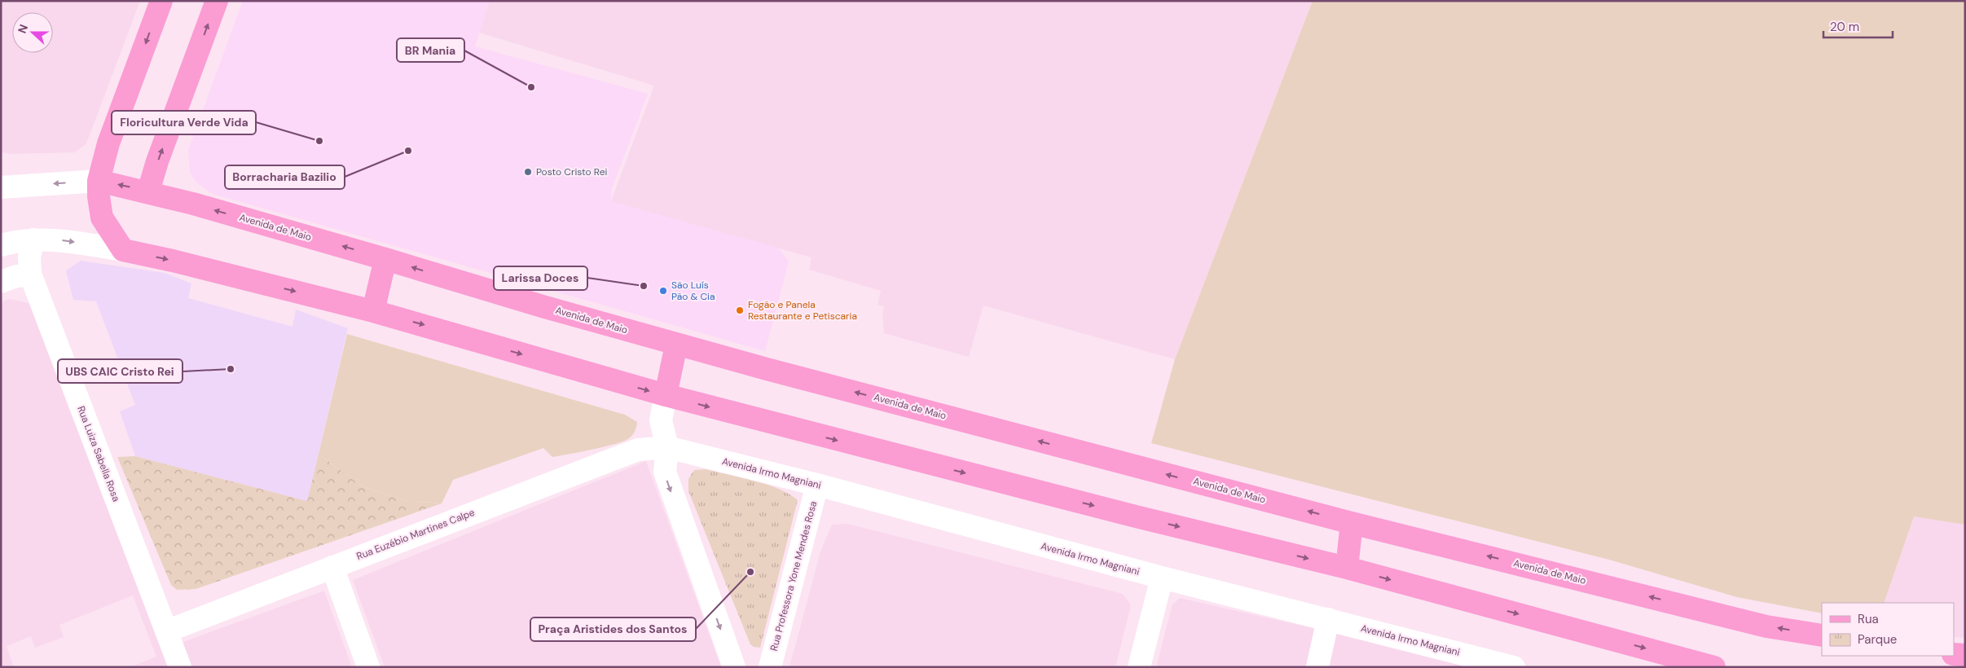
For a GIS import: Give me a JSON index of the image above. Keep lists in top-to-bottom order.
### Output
{
  "streets": {
    "main road": ["Avenida de Maio"],
    "street": [
      "Rua Luiza Sabella Rosa",
      "Avenida Irmo Magniani",
      "Rua Euzébio Martines Calpe",
      "Rua Professora Yone Mendes Rosa"
    ]
  },
  "crossings": [
    ["Rua Luiza Sabella Rosa", "Rua Euzébio Martines Calpe"],
    ["Avenida Irmo Magniani", "Rua Euzébio Martines Calpe"],
    ["Avenida Irmo Magniani", "Rua Professora Yone Mendes Rosa"]
  ],
  "one_way": ["Avenida de Maio"],
  "places": [
    "BR Mania",
    "Floricultura Verde Vida",
    "Borracharia Bazilio",
    "Posto Cristo Rei",
    "Larissa Doces",
    "São Luís Pão & Cia",
    "Fogão e Panela Restaurante e Petiscaria",
    "UBS CAIC Cristo Rei",
    "Praça Aristides dos Santos"
  ],
  "legend": ["Rua", "Parque"],
  "scale_bar": "20 m",
  "north": "left"
}
